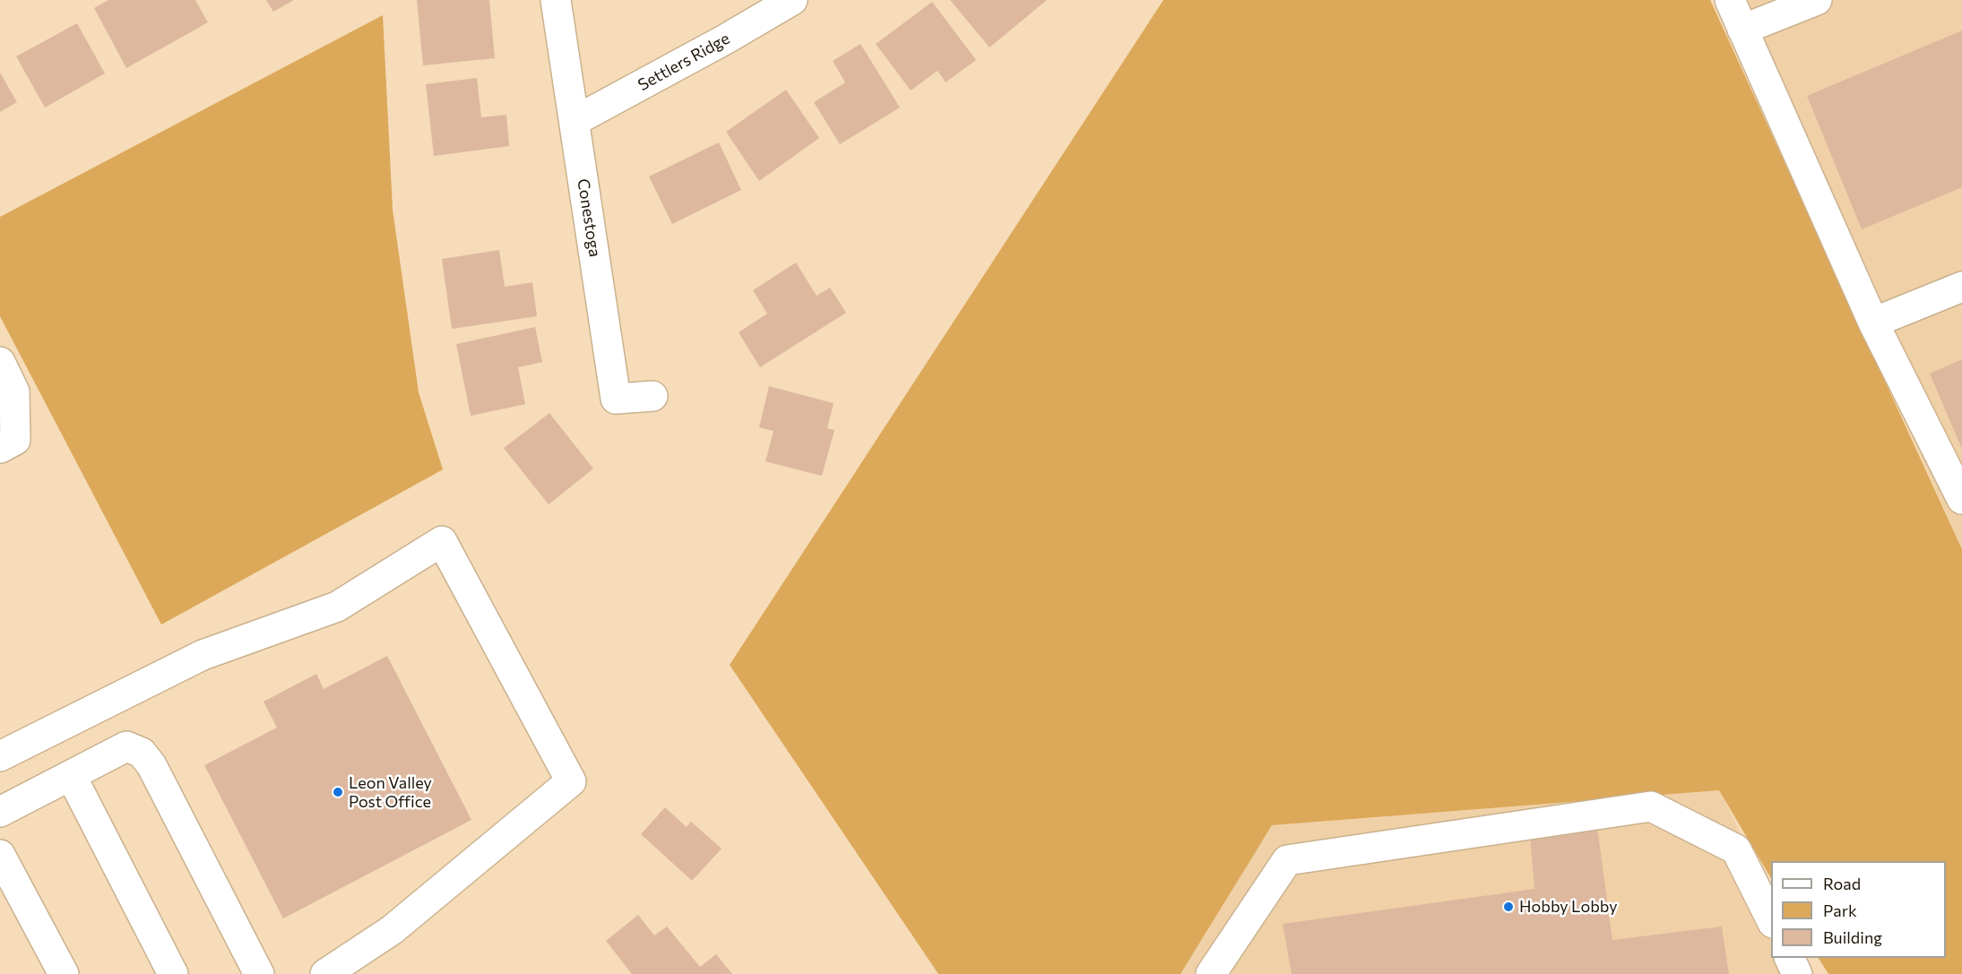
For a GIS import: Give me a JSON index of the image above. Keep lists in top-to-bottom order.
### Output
{
  "streets": {
    "street": ["Settlers Ridge", "Conestoga"]
  },
  "crossings": [
    ["Settlers Ridge", "Conestoga"]
  ],
  "places": ["Leon Valley Post Office", "Hobby Lobby"],
  "legend": ["Road", "Park", "Building"]
}
